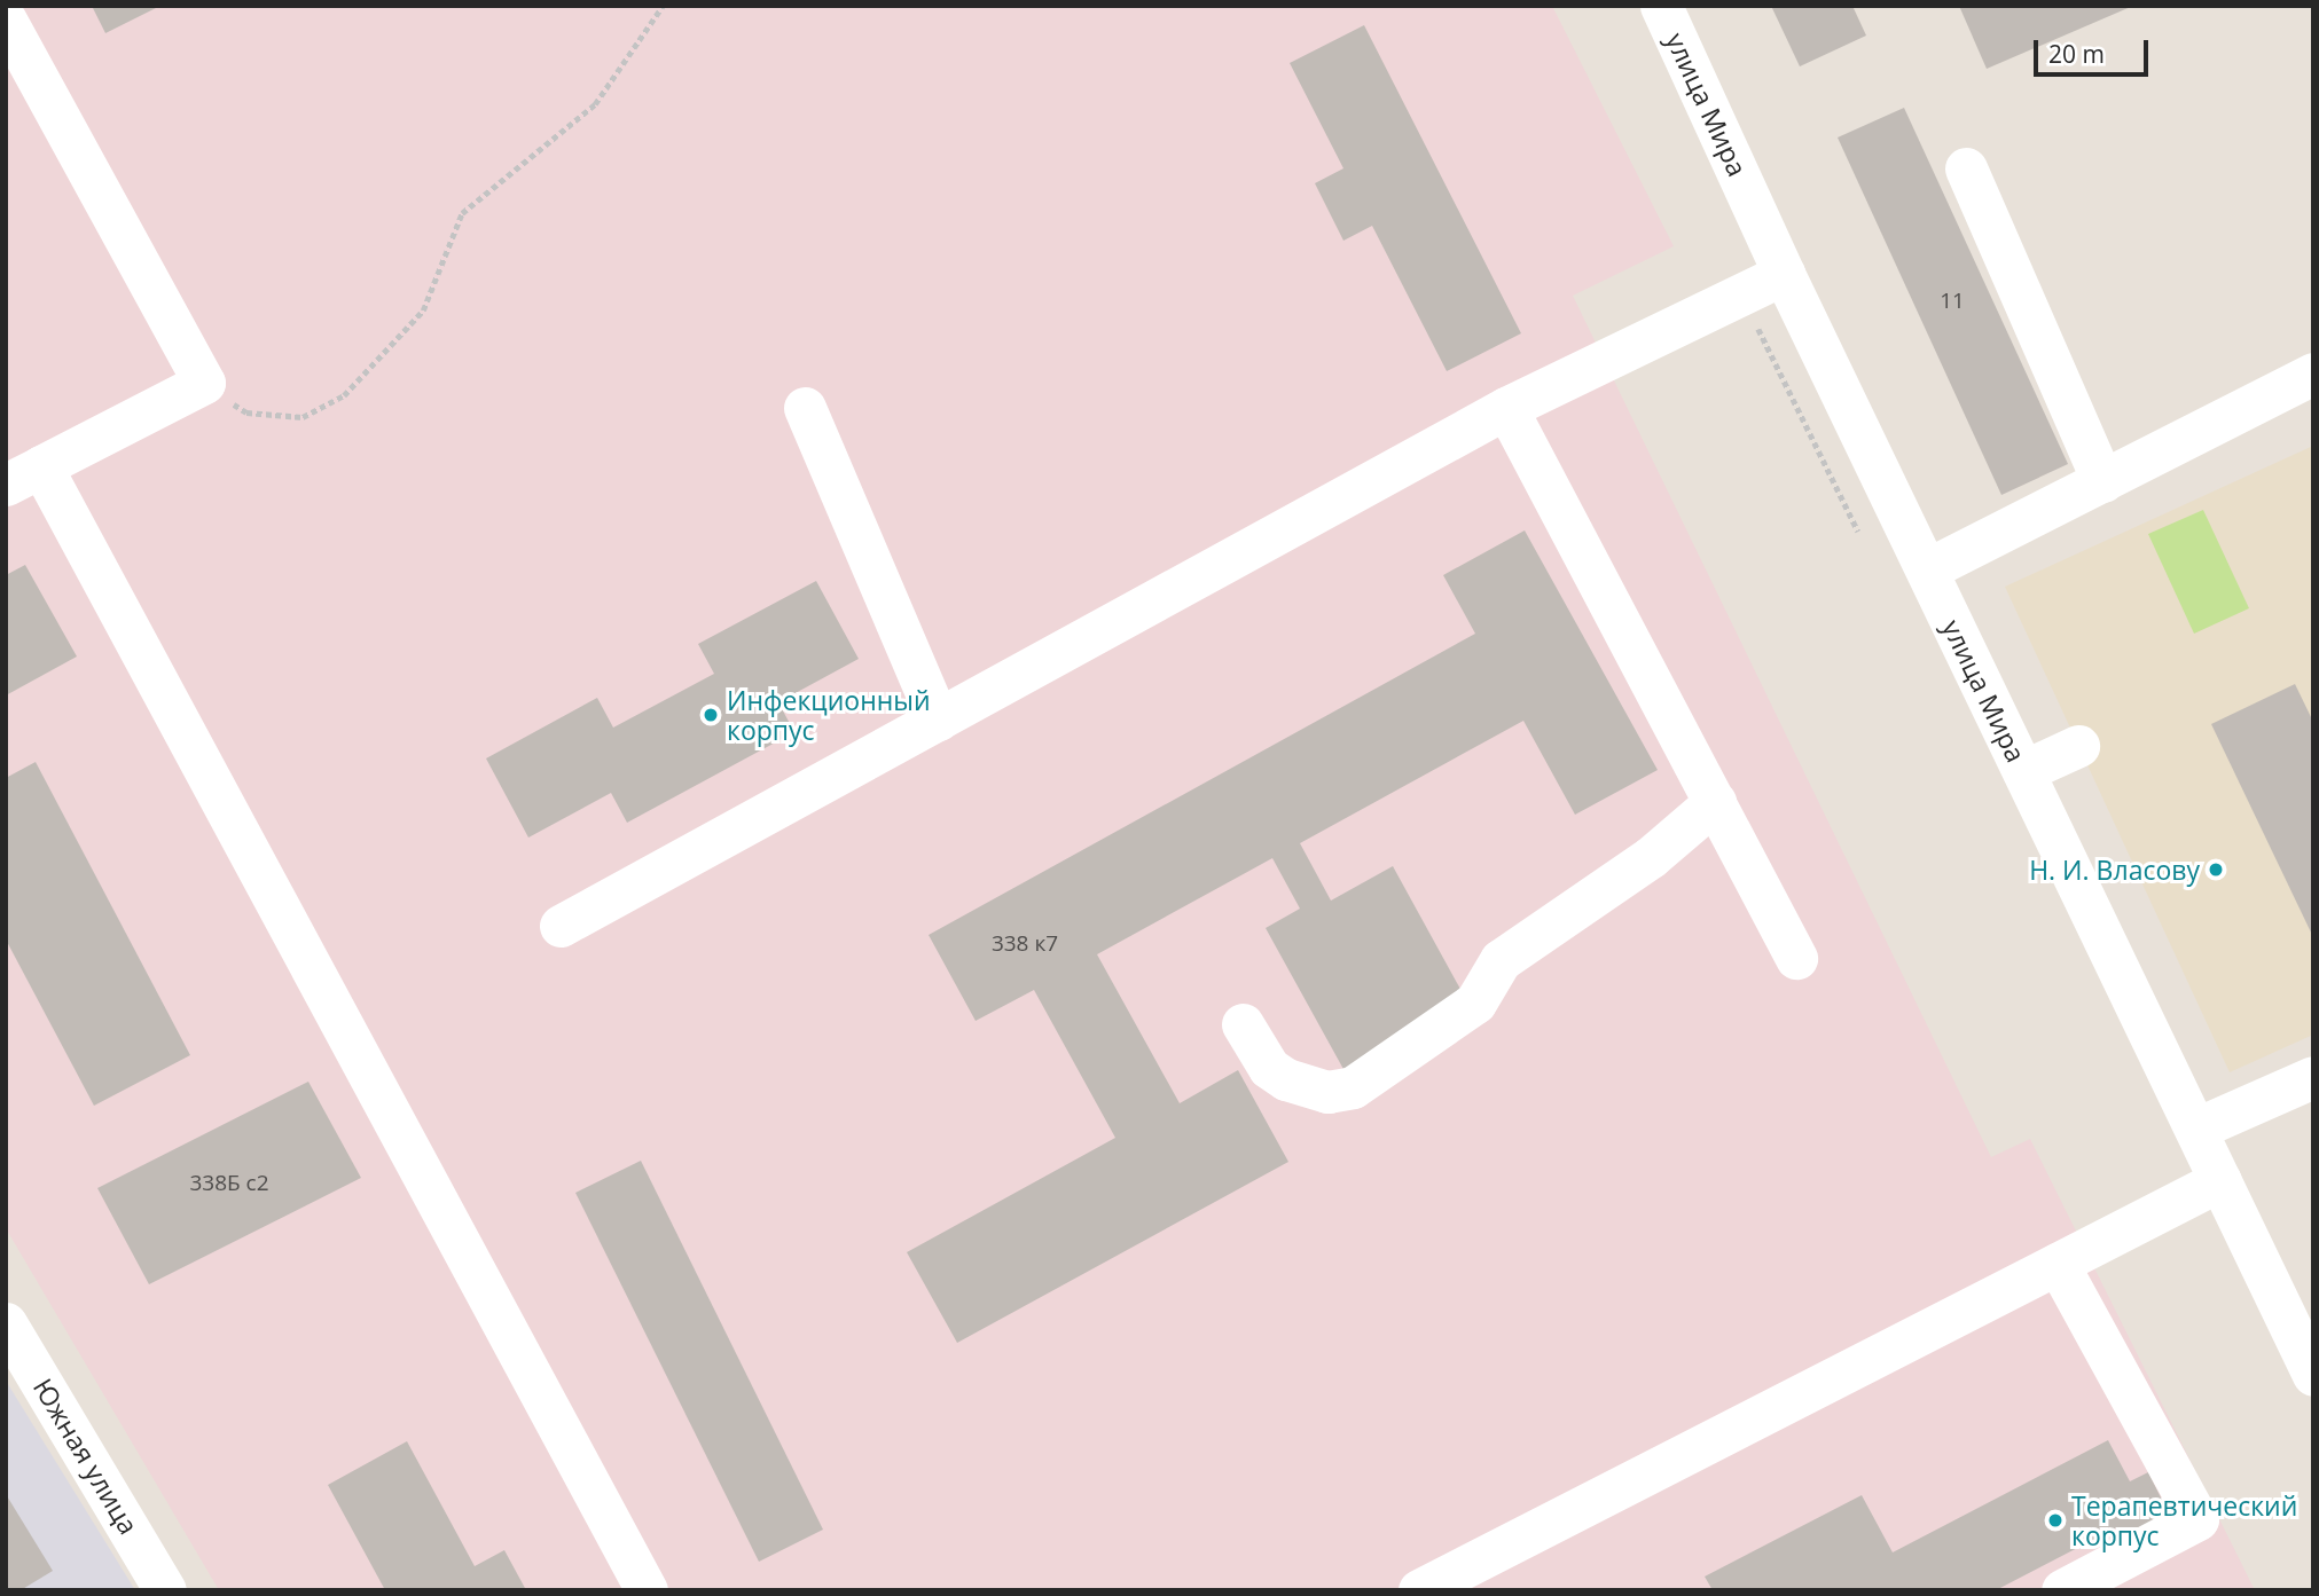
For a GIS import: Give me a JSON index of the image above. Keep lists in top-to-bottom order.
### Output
{
  "streets": {
    "street": ["улица Мира", "Южная улица"]
  },
  "places": ["Инфекционный корпус", "Н. И. Власову", "Терапевтический корпус"],
  "house_numbers": ["11", "338 к7", "338Б с2"],
  "scale_bar": "20 m"
}
